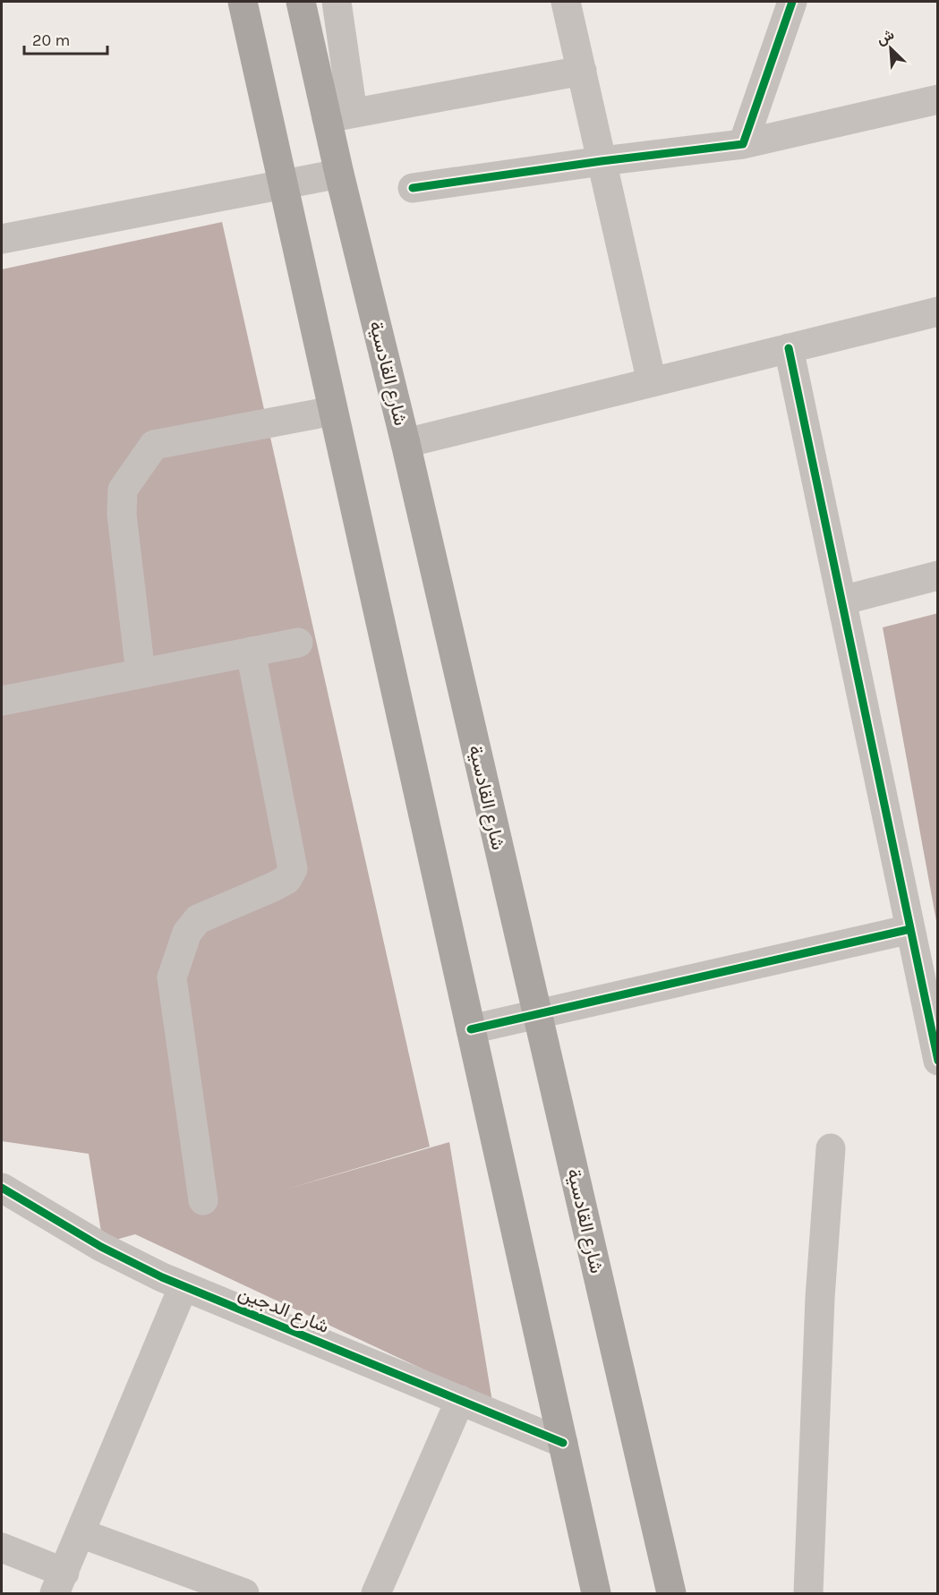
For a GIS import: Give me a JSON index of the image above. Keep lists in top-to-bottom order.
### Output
{
  "streets": {
    "main road": ["شارع القادسية"],
    "street": ["شارع الدجين"]
  },
  "scale_bar": "20 m",
  "north": "top left"
}
